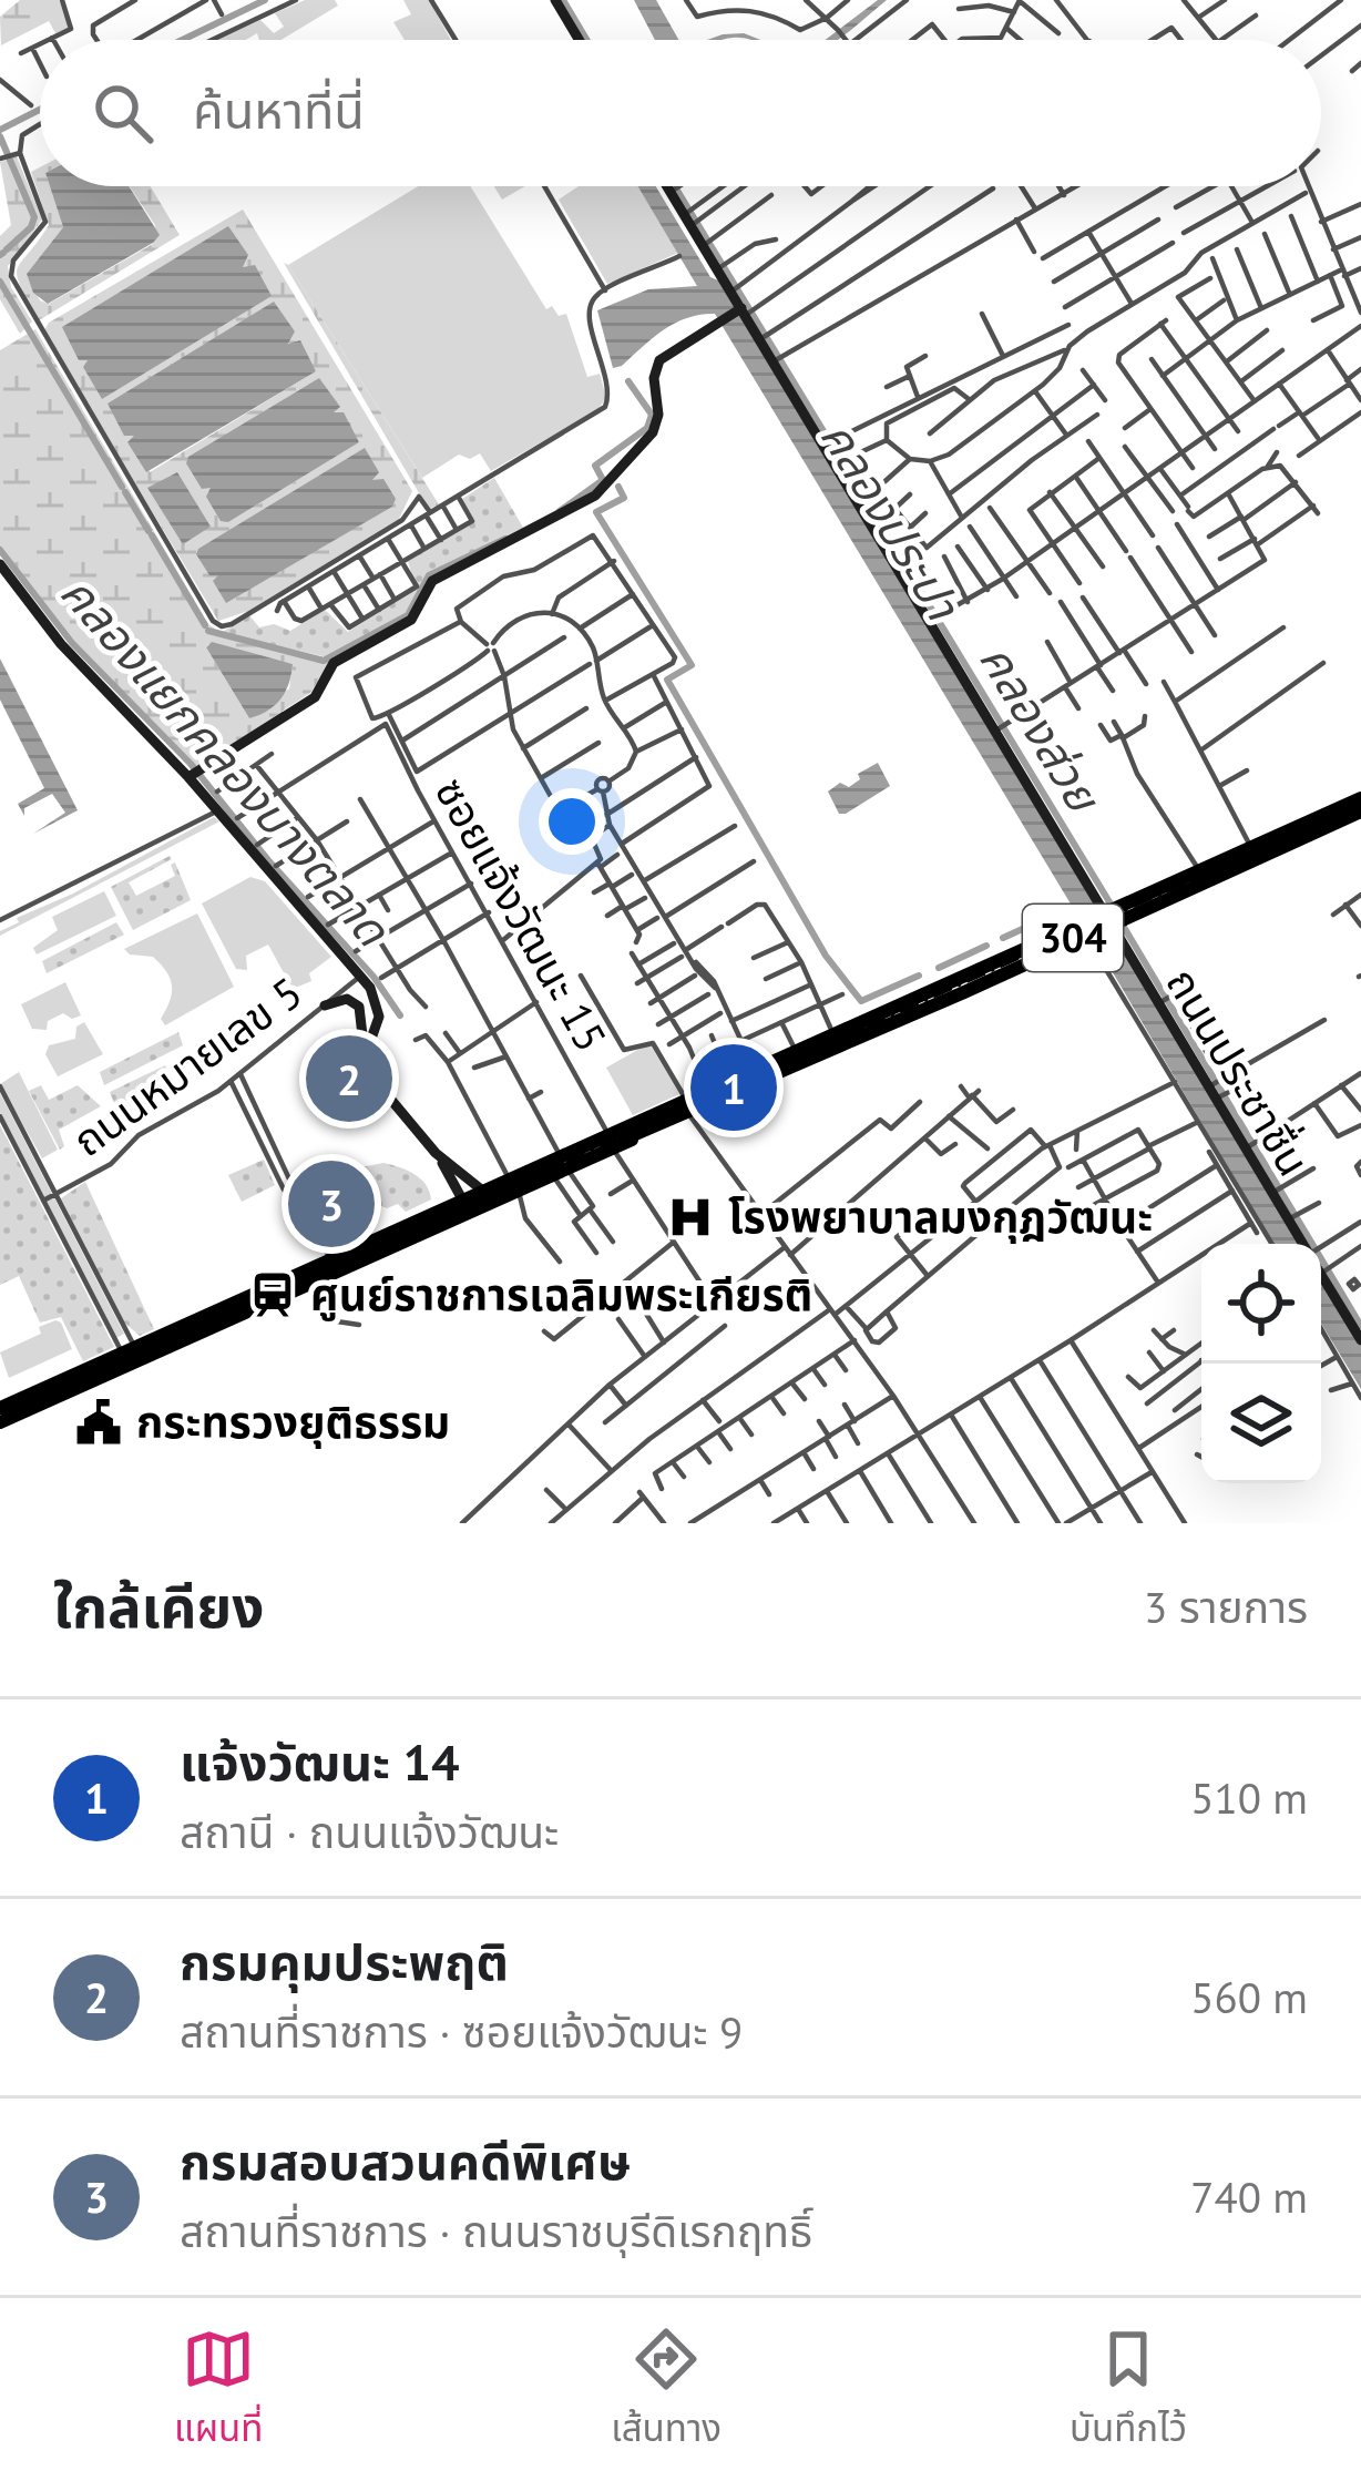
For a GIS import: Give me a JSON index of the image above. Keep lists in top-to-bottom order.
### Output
{
  "streets": {
    "main road": ["304"],
    "street": ["ซอยแจ้งวัฒนะ 15", "ถนนหมายเลข 5", "ถนนประชาชื่น"]
  },
  "crossings": [
    ["ซอยแจ้งวัฒนะ 15", "304"],
    ["304", "ถนนประชาชื่น"]
  ],
  "water": ["คลองประปา", "คลองส่วย", "คลองแยกคลองบางตลาด"],
  "places": {
    "hospital": ["โรงพยาบาลมงกุฎวัฒนะ"],
    "station": ["ศูนย์ราชการเฉลิมพระเกียรติ"],
    "public building": ["กระทรวงยุติธรรม"]
  },
  "page": {
    "search": "ค้นหาที่นี่",
    "pins": ["2", "1", "3"],
    "heading": ["ใกล้เคียง", "3 รายการ"],
    "list": [
      {
        "mark": "1",
        "name": "แจ้งวัฒนะ 14",
        "note": "สถานี · ถนนแจ้งวัฒนะ",
        "value": "510 m"
      },
      {
        "mark": "2",
        "name": "กรมคุมประพฤติ",
        "note": "สถานที่ราชการ · ซอยแจ้งวัฒนะ 9",
        "value": "560 m"
      },
      {
        "mark": "3",
        "name": "กรมสอบสวนคดีพิเศษ",
        "note": "สถานที่ราชการ · ถนนราชบุรีดิเรกฤทธิ์",
        "value": "740 m"
      }
    ],
    "nav": ["แผนที่", "เส้นทาง", "บันทึกไว้"]
  }
}
